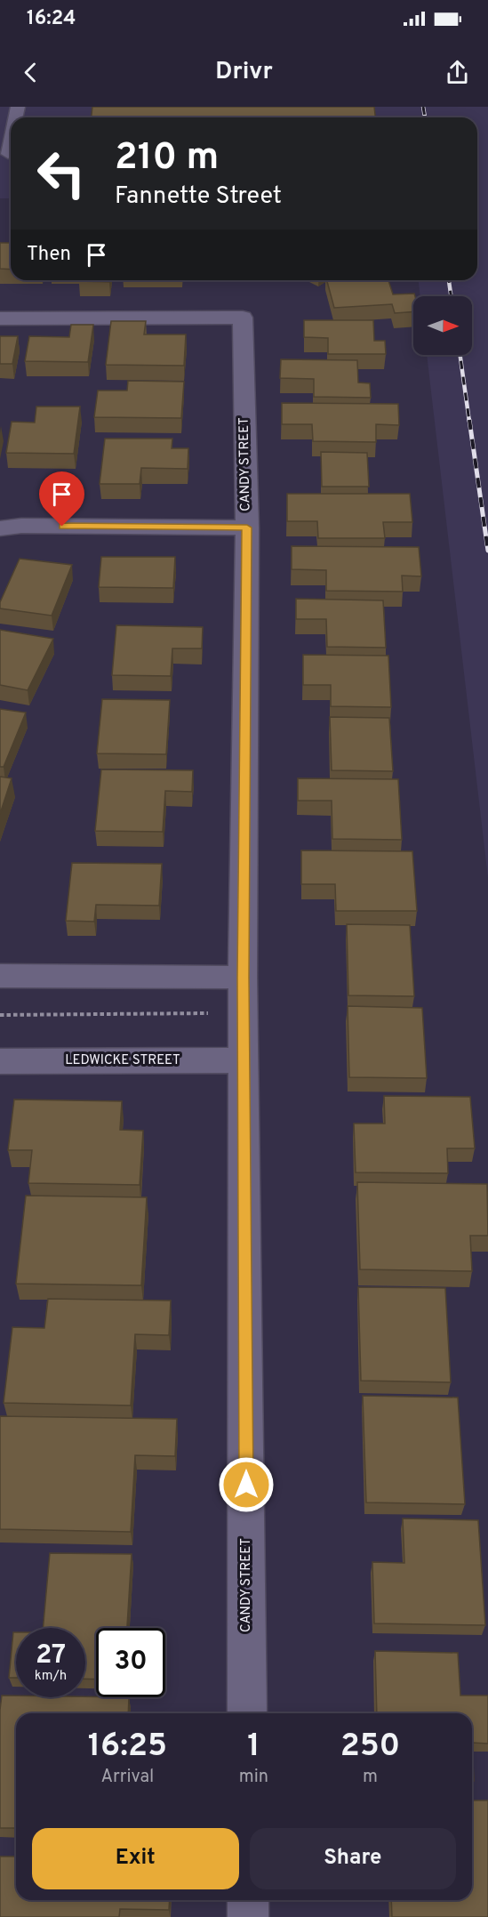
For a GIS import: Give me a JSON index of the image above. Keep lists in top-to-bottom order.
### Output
{
  "streets": {
    "street": ["CANDY STREET", "LEDWICKE STREET"]
  },
  "crossings": [
    ["CANDY STREET", "LEDWICKE STREET"]
  ],
  "north": "right",
  "page": {
    "status": "16:24",
    "header": "Drivr",
    "turn": ["210 m", "Fannette Street"],
    "then": "Then",
    "speed": "27 km/h",
    "limit": "30",
    "eta": [
      "16:25",
      "Arrival",
      "1",
      "min",
      "250",
      "m"
    ],
    "buttons": ["Exit", "Share"]
  }
}
